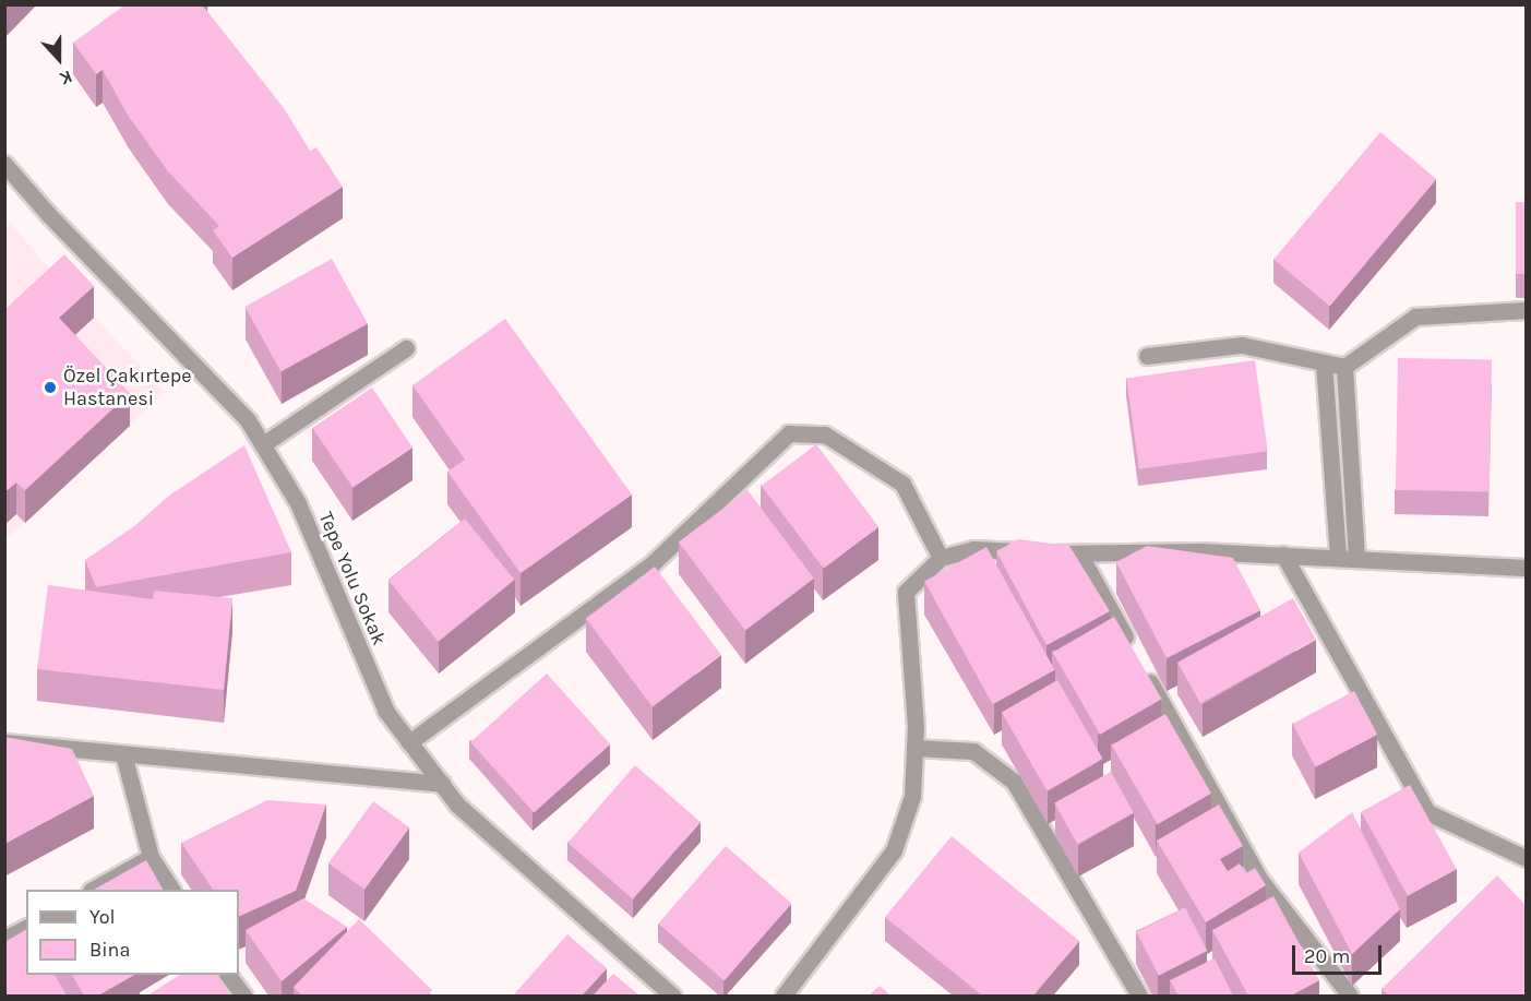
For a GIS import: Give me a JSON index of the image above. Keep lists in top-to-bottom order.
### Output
{
  "streets": {
    "street": ["Tepe Yolu Sokak"]
  },
  "places": ["Özel Çakırtepe Hastanesi"],
  "legend": ["Yol", "Bina"],
  "scale_bar": "20 m",
  "north": "bottom"
}
